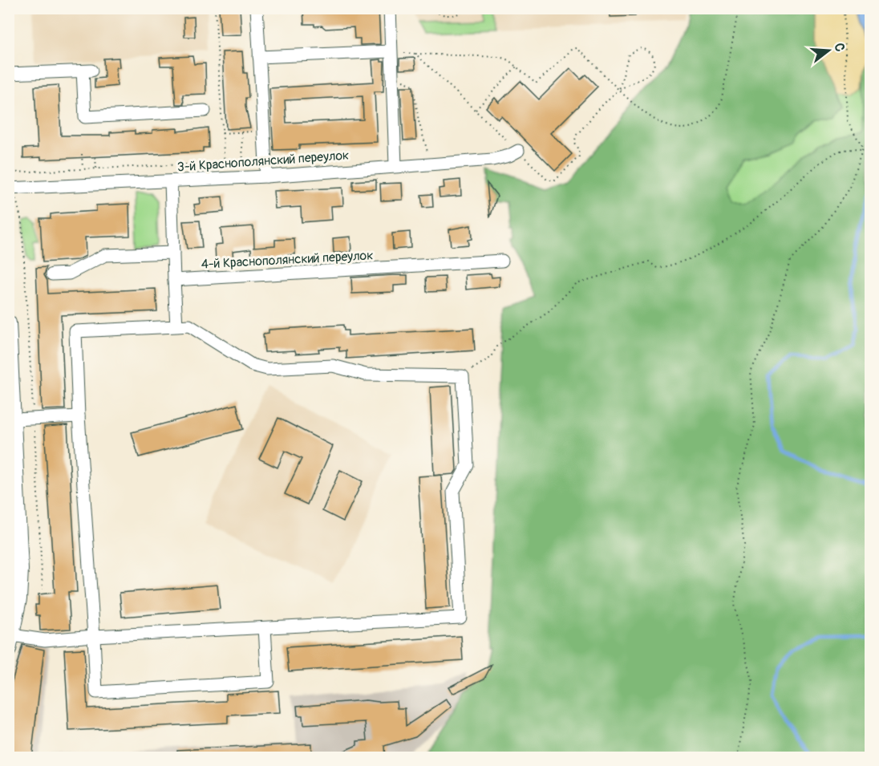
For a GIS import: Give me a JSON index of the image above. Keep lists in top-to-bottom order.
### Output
{
  "streets": {
    "street": ["3-й Краснополянский переулок", "4-й Краснополянский переулок"]
  },
  "north": "right"
}
